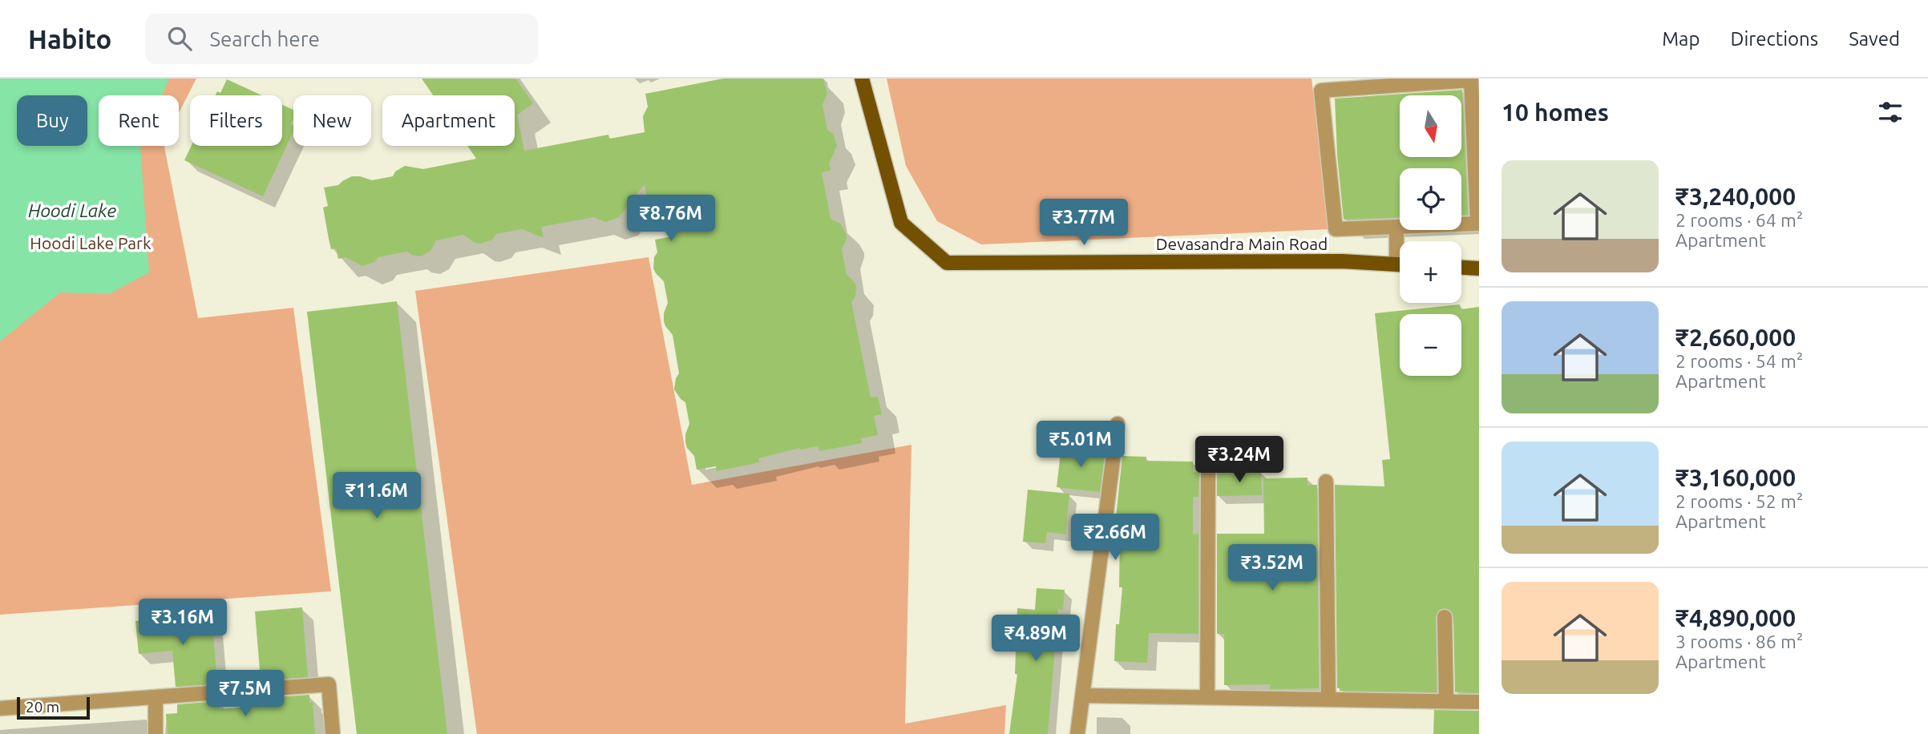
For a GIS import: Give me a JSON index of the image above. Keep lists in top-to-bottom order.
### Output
{
  "streets": {
    "main road": ["Devasandra Main Road"]
  },
  "water": ["Hoodi Lake"],
  "parks": ["Hoodi Lake Park"],
  "scale_bar": "20 m",
  "north": "bottom",
  "page": {
    "header": "Habito",
    "search": "Search here",
    "nav": ["Map", "Directions", "Saved"],
    "heading": "10 homes",
    "map_buttons": ["+", "−"],
    "chip": [
      "Buy",
      "Rent",
      "Filters",
      "New",
      "Apartment"
    ],
    "list": [
      {
        "name": "₹3,240,000",
        "note": "2 rooms · 64 m² · Apartment"
      },
      {
        "name": "₹2,660,000",
        "note": "2 rooms · 54 m² · Apartment"
      },
      {
        "name": "₹3,160,000",
        "note": "2 rooms · 52 m² · Apartment"
      },
      {
        "name": "₹4,890,000",
        "note": "3 rooms · 86 m² · Apartment"
      }
    ],
    "price": [
      "₹8.76M",
      "₹3.77M",
      "₹5.01M",
      "₹3.24M",
      "₹11.6M",
      "₹2.66M",
      "₹3.52M",
      "₹3.16M",
      "₹4.89M",
      "₹7.5M"
    ],
    "scale": "20 m"
  }
}
